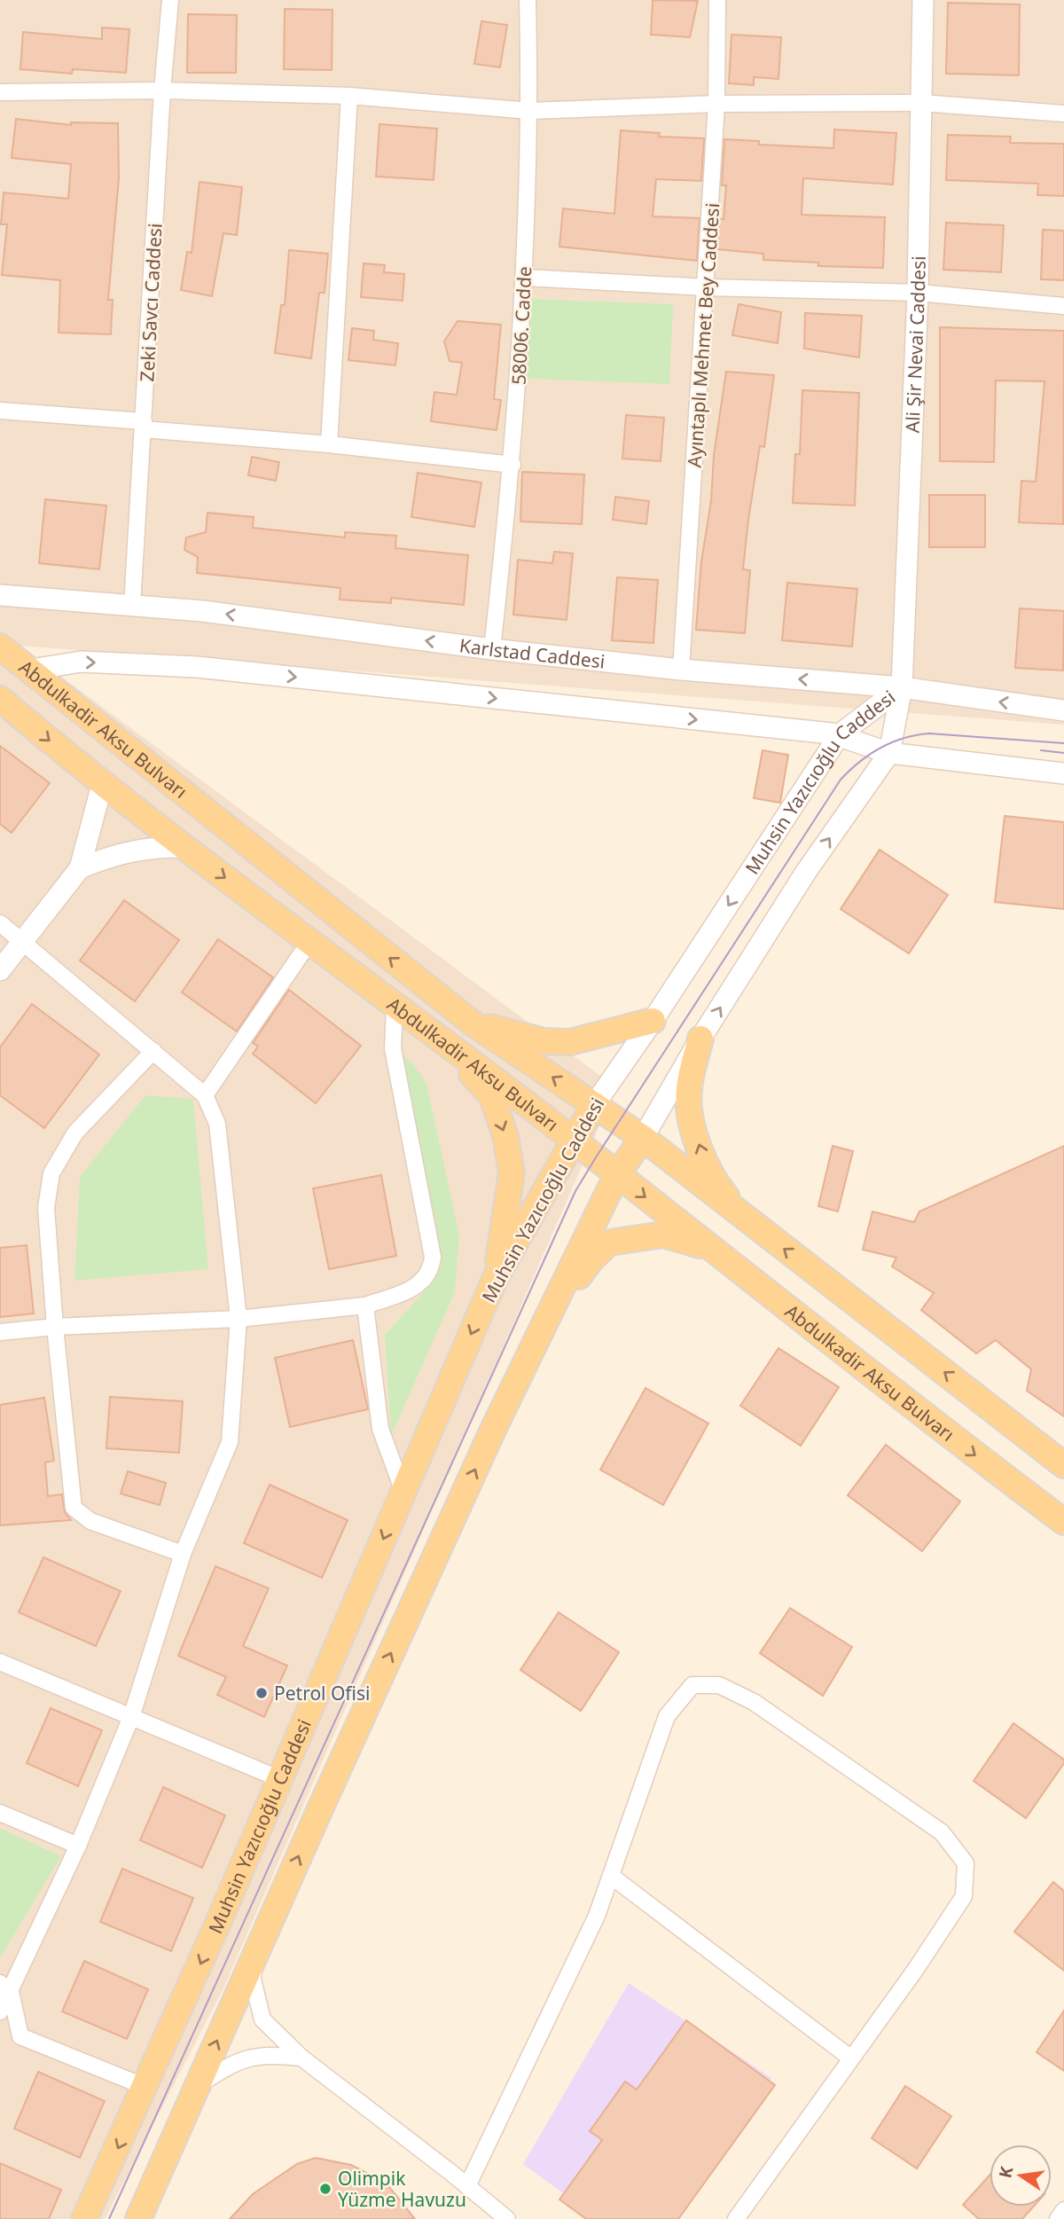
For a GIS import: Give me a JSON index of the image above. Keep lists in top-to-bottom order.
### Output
{
  "streets": {
    "main road": ["Abdulkadir Aksu Bulvarı", "Muhsin Yazıcıoğlu Caddesi"],
    "street": [
      "Zeki Savcı Caddesi",
      "58006. Cadde",
      "Ayıntaplı Mehmet Bey Caddesi",
      "Ali Şir Nevai Caddesi",
      "Karlstad Caddesi"
    ]
  },
  "crossings": [
    ["Zeki Savcı Caddesi", "Karlstad Caddesi"],
    ["58006. Cadde", "Karlstad Caddesi"],
    ["Ayıntaplı Mehmet Bey Caddesi", "Karlstad Caddesi"],
    ["Ali Şir Nevai Caddesi", "Karlstad Caddesi"],
    ["Ali Şir Nevai Caddesi", "Muhsin Yazıcıoğlu Caddesi"],
    ["Karlstad Caddesi", "Muhsin Yazıcıoğlu Caddesi"],
    ["Abdulkadir Aksu Bulvarı", "Muhsin Yazıcıoğlu Caddesi"]
  ],
  "places": ["Petrol Ofisi", "Olimpik Yüzme Havuzu"],
  "north": "left"
}
